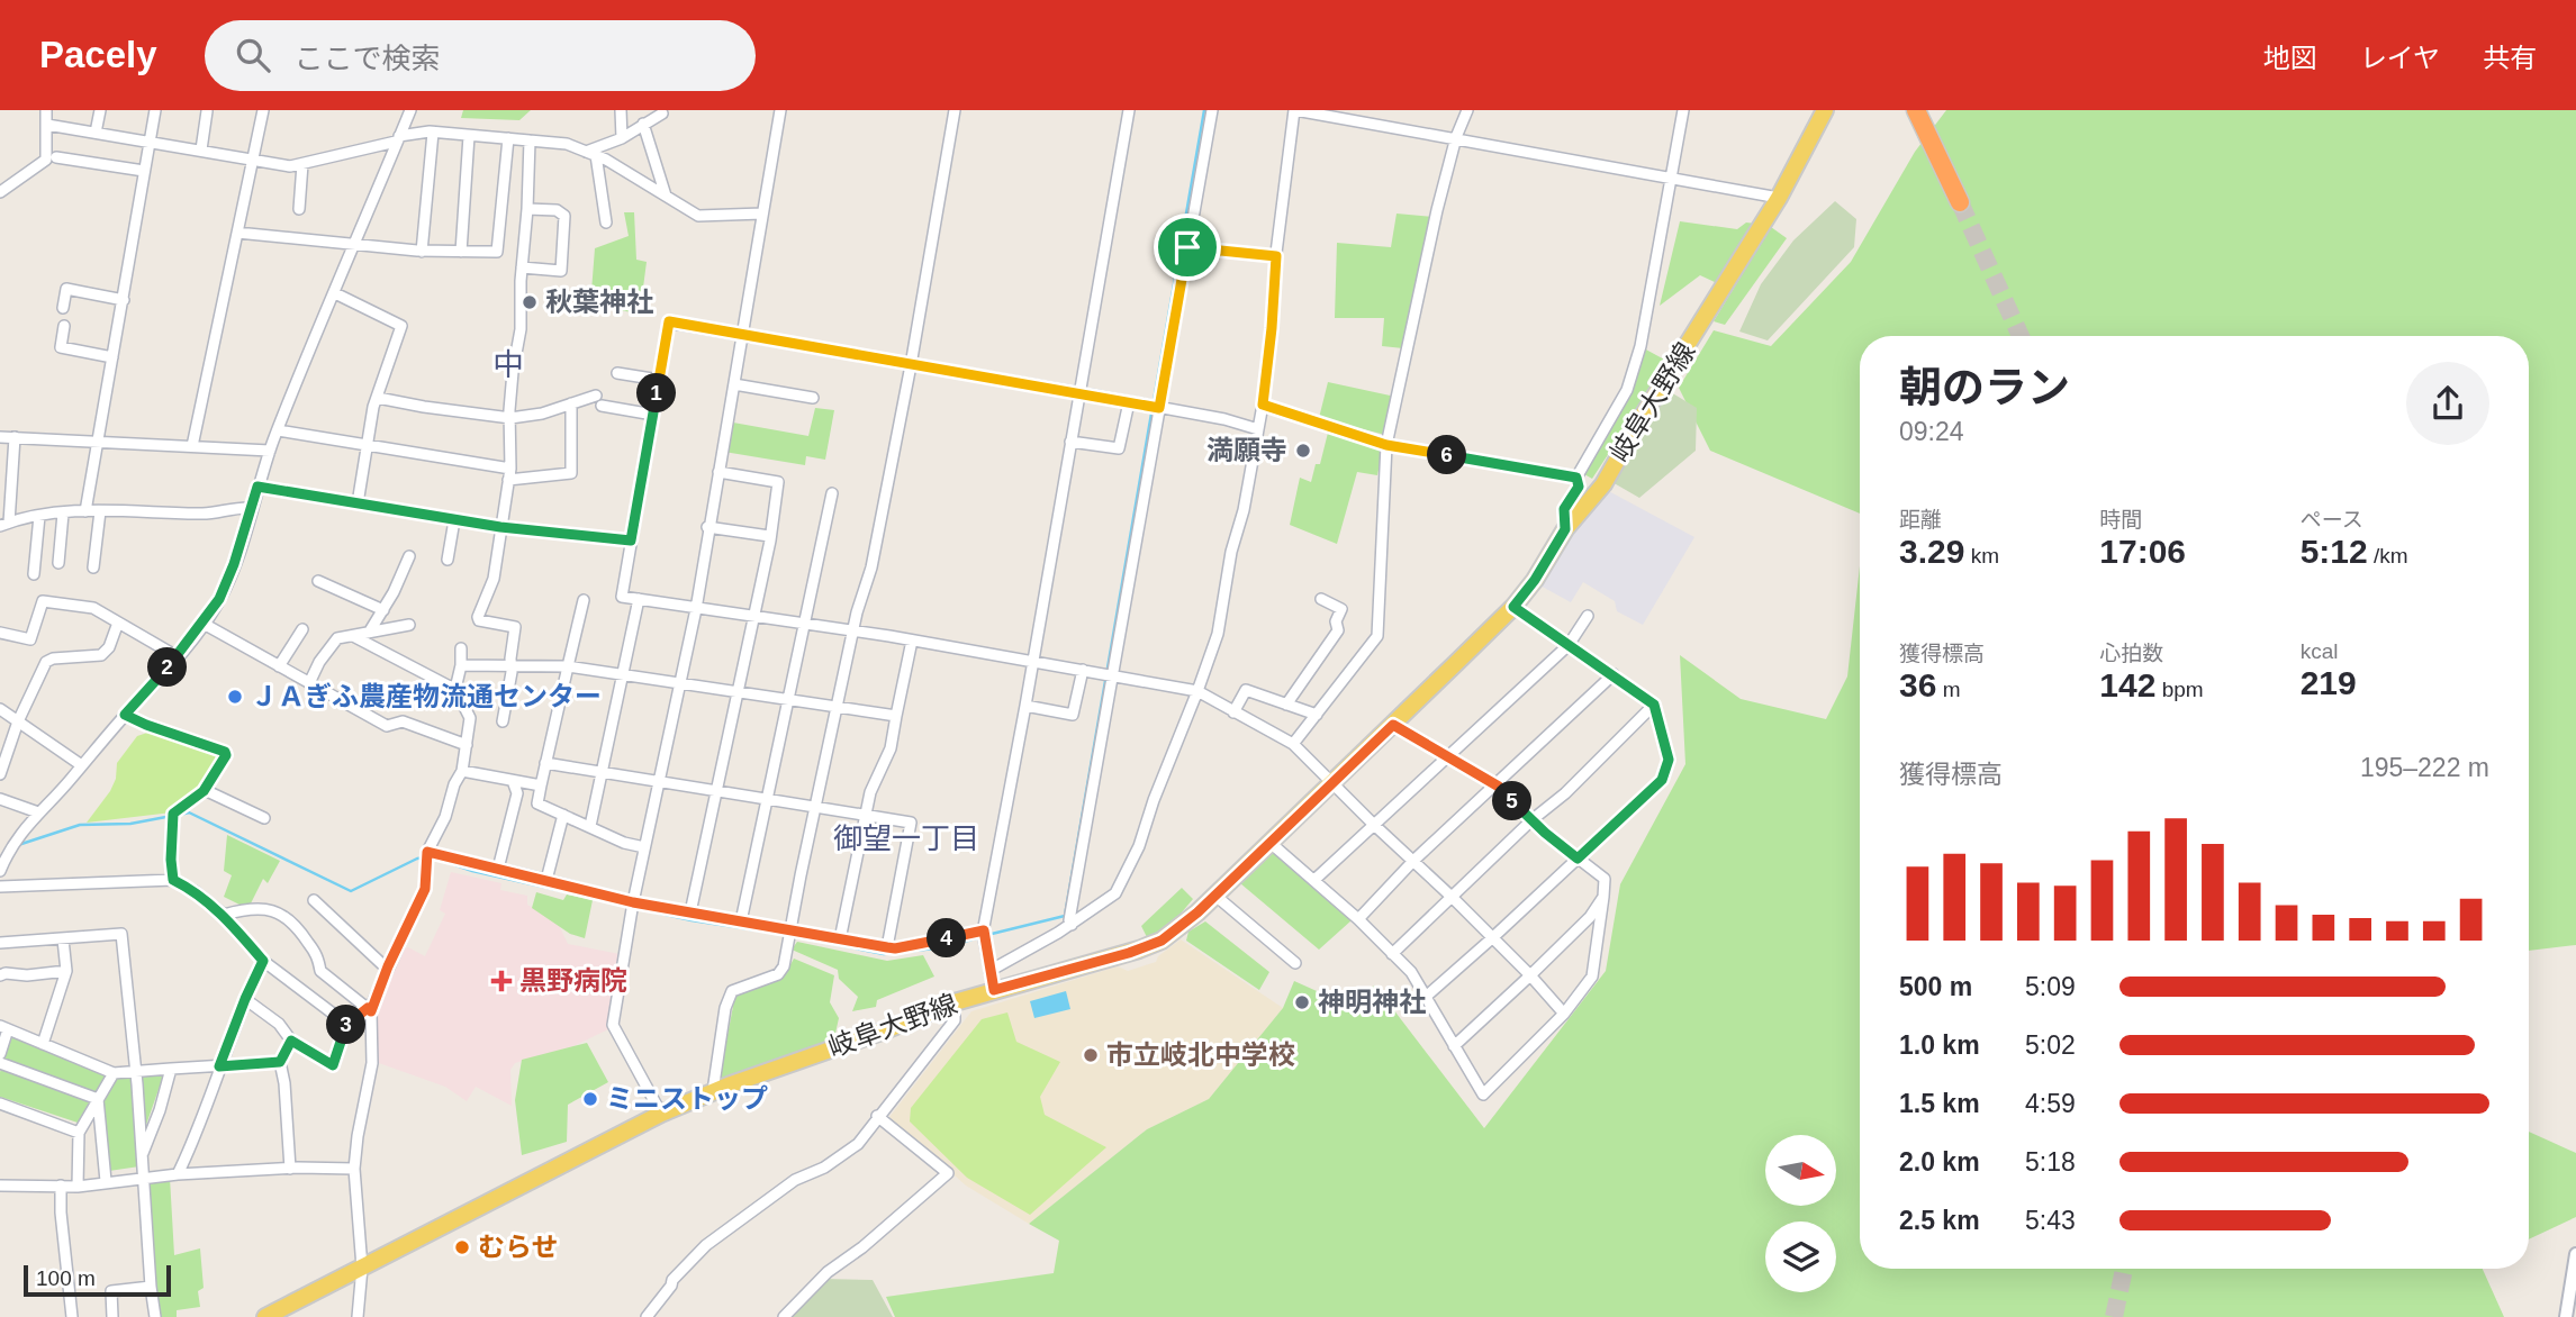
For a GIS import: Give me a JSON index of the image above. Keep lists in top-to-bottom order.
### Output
{
  "streets": {
    "main road": ["岐阜大野線"]
  },
  "districts": ["中", "御望一丁目"],
  "places": {
    "other": [
      "秋葉神社",
      "満願寺",
      "ＪＡぎふ農産物流通センター",
      "神明神社",
      "市立岐北中学校",
      "ミニストップ",
      "むらせ"
    ],
    "health": ["黒野病院"]
  },
  "scale_bar": "100 m",
  "north": "right",
  "page": {
    "header": "Pacely",
    "search": "ここで検索",
    "nav": ["地図", "レイヤ", "共有"],
    "heading": ["朝のラン", "09:24"],
    "pins": [
      "1",
      "6",
      "2",
      "5",
      "4",
      "3"
    ],
    "stats": [
      ["距離", "3.29 km"],
      ["時間", "17:06"],
      ["ペース", "5:12 /km"],
      ["獲得標高", "36 m"],
      ["心拍数", "142 bpm"],
      ["kcal", "219"]
    ],
    "chart": ["獲得標高", "195–222 m"],
    "list": [
      {
        "name": "500 m",
        "note": "5:09"
      },
      {
        "name": "1.0 km",
        "note": "5:02"
      },
      {
        "name": "1.5 km",
        "note": "4:59"
      },
      {
        "name": "2.0 km",
        "note": "5:18"
      },
      {
        "name": "2.5 km",
        "note": "5:43"
      }
    ],
    "scale": "100 m"
  }
}
